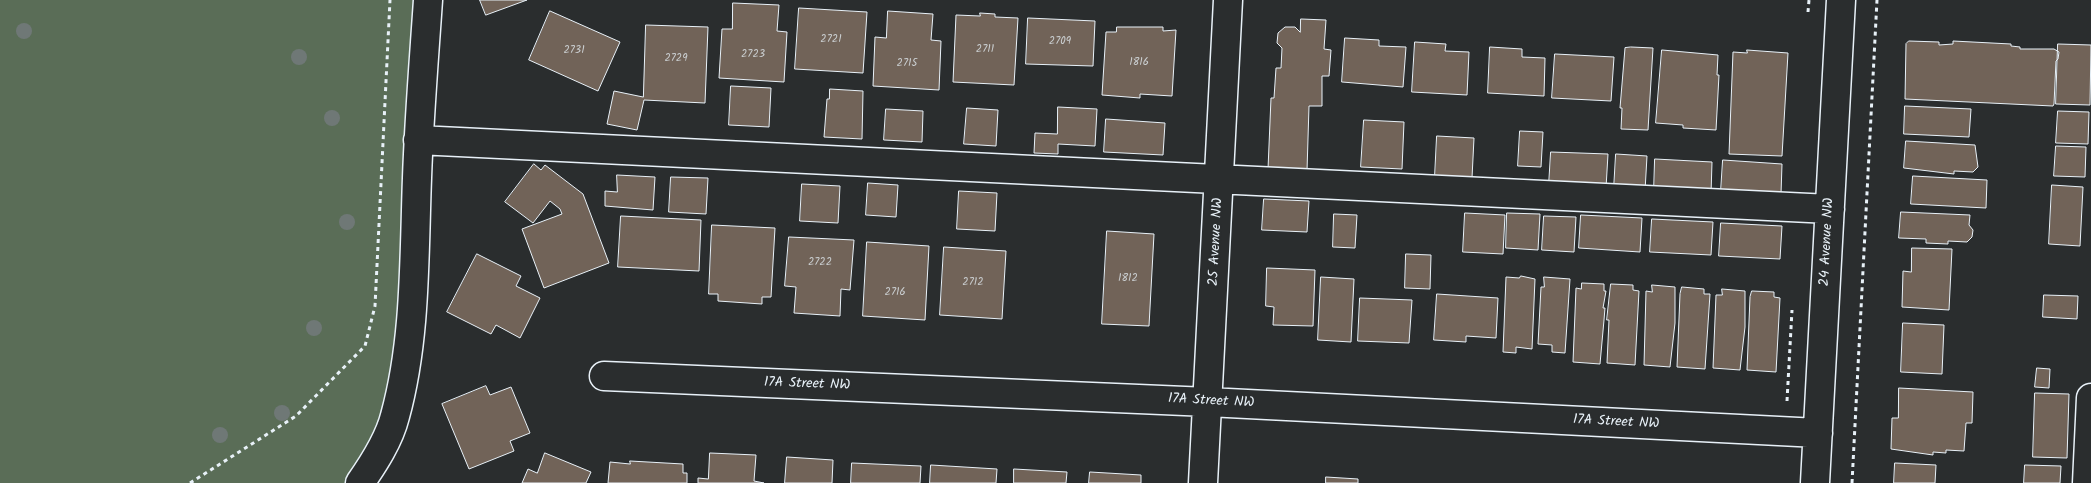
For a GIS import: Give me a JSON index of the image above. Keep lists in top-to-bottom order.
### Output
{
  "streets": {
    "street": ["25 Avenue NW", "24 Avenue NW", "17A Street NW"]
  },
  "crossings": [
    ["25 Avenue NW", "17A Street NW"],
    ["24 Avenue NW", "17A Street NW"]
  ],
  "house_numbers": [
    "2721",
    "2709",
    "2711",
    "2731",
    "2723",
    "2729",
    "1816",
    "2715",
    "2722",
    "1812",
    "2712",
    "2716"
  ]
}
